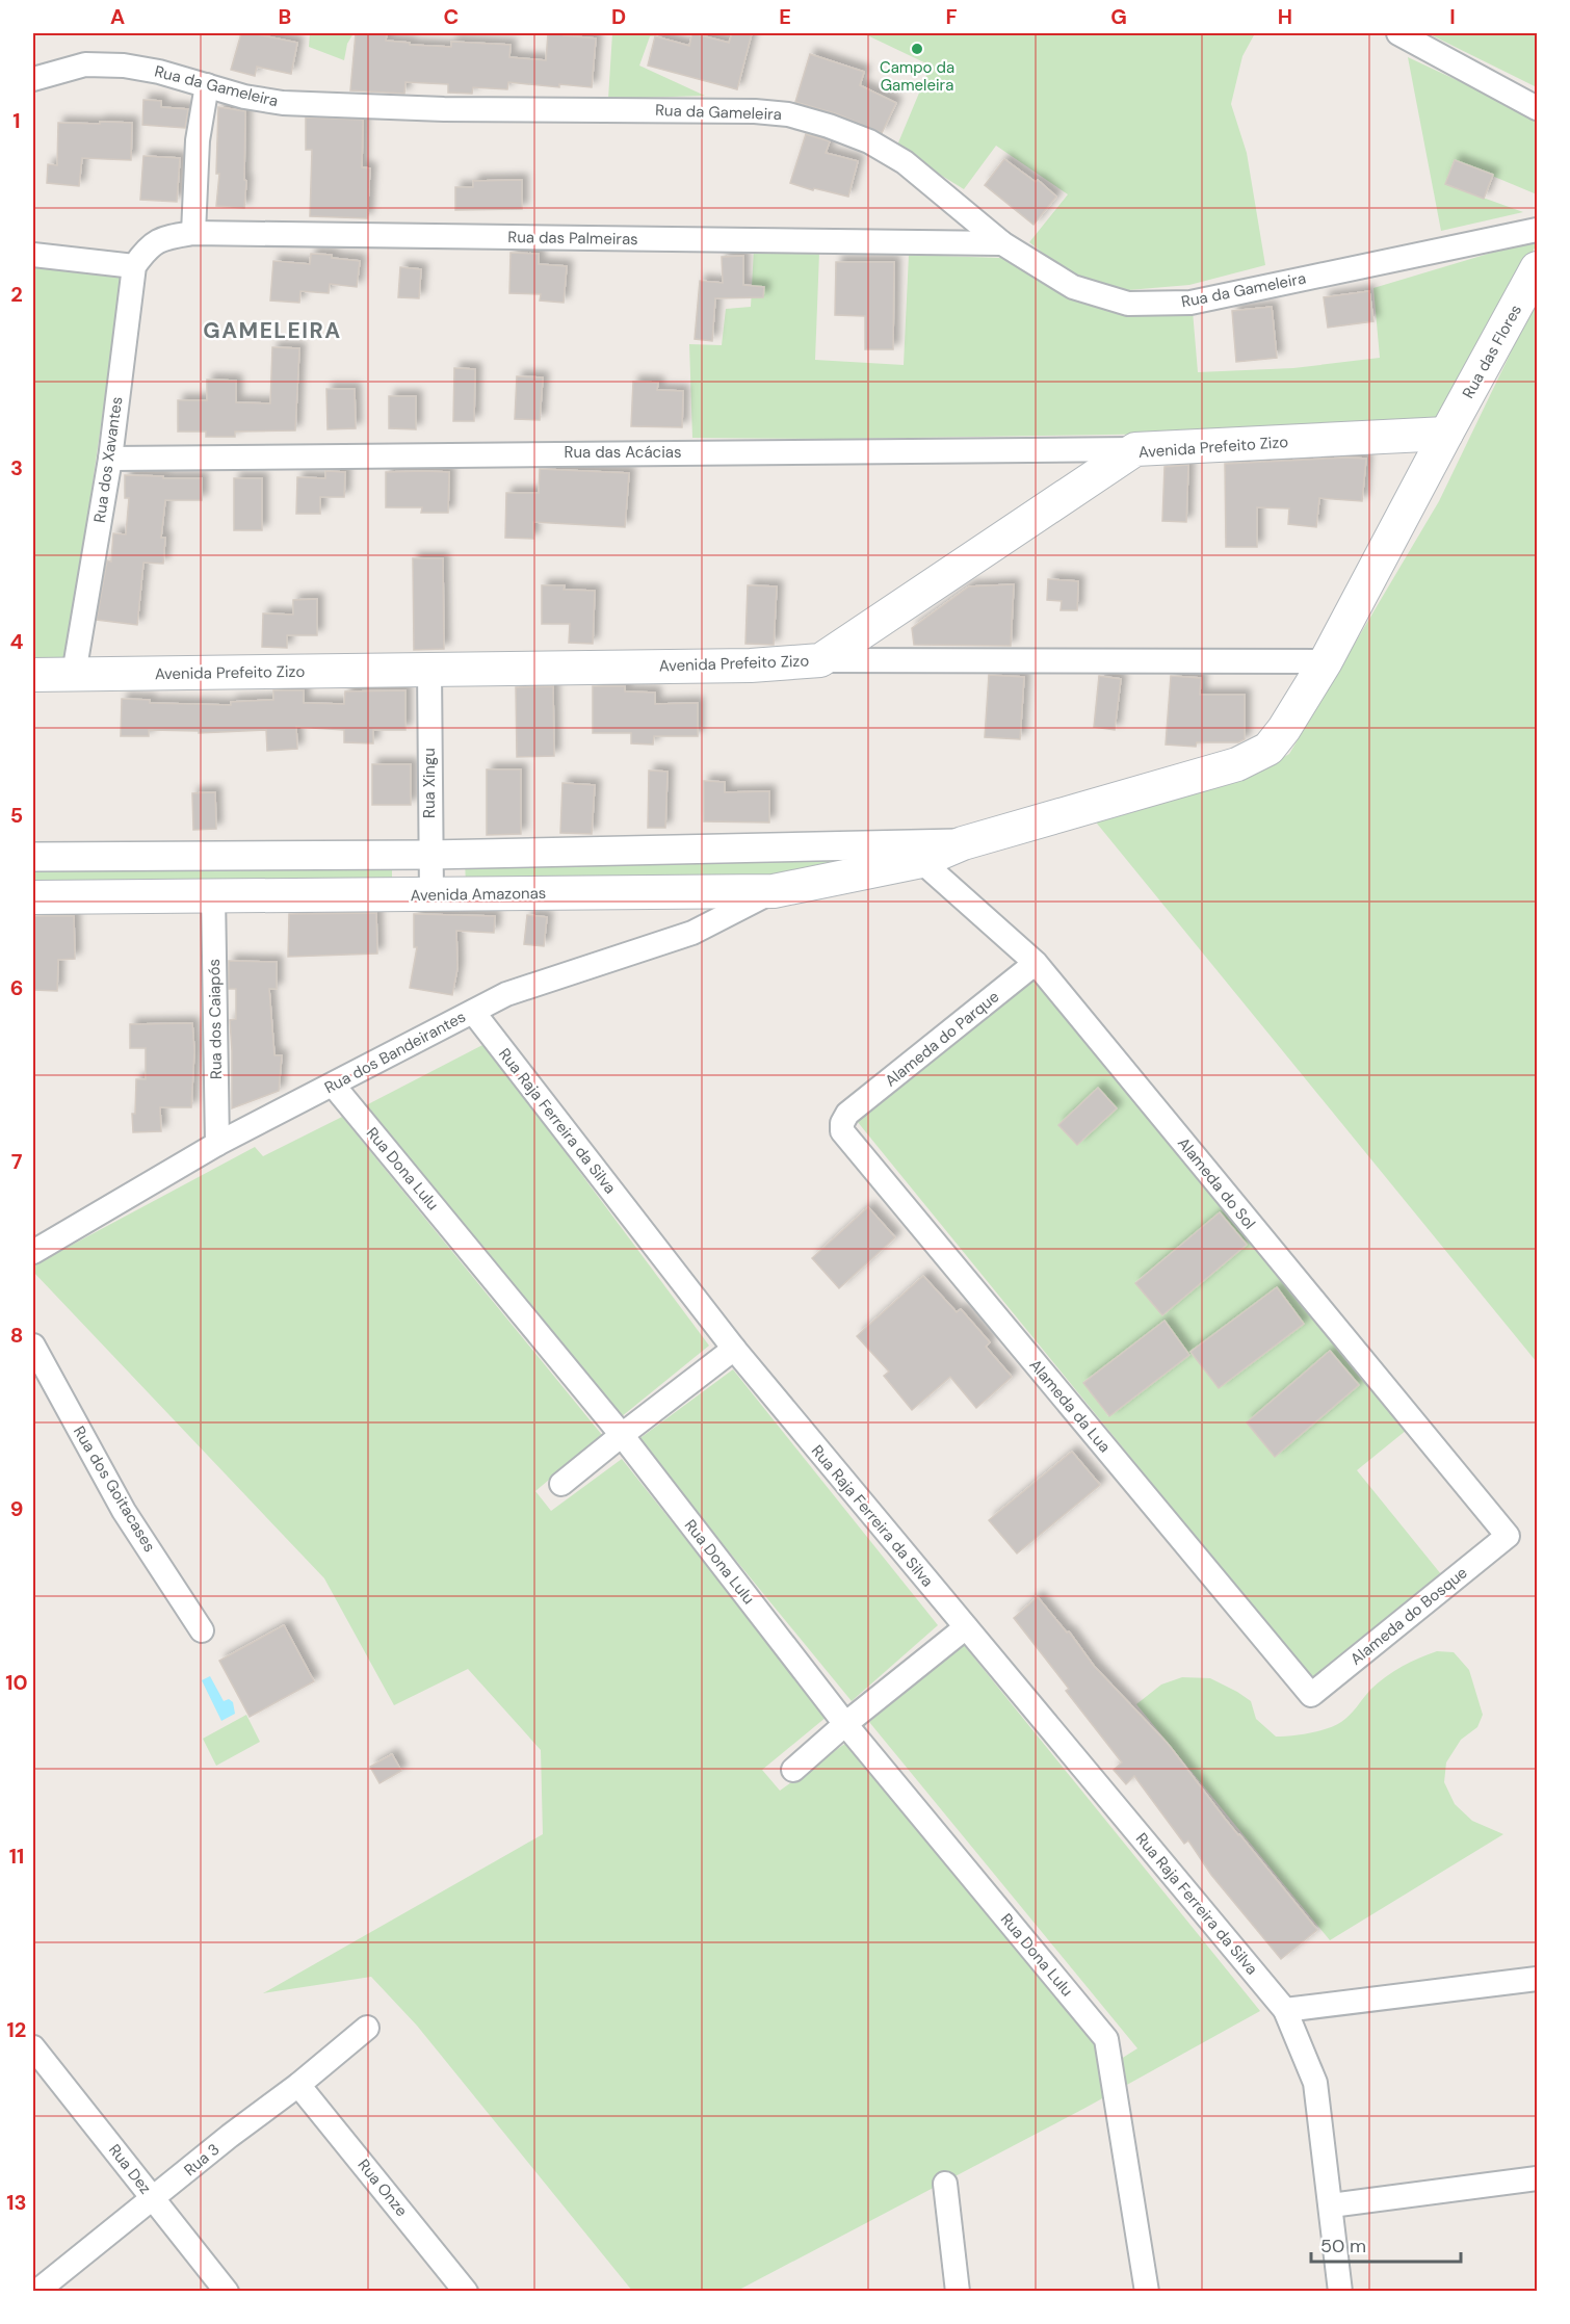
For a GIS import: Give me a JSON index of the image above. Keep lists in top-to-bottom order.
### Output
{
  "streets": {
    "main road": ["Rua das Flores", "Avenida Prefeito Zizo", "Avenida Amazonas"],
    "street": [
      "Rua da Gameleira",
      "Rua das Palmeiras",
      "Rua das Acácias",
      "Rua dos Xavantes",
      "Rua Xingu",
      "Rua dos Caiapós",
      "Alameda do Parque",
      "Rua dos Bandeirantes",
      "Rua Raja Ferreira da Silva",
      "Rua Dona Lulu",
      "Alameda do Sol",
      "Alameda da Lua",
      "Rua dos Goitacases",
      "Alameda do Bosque",
      "Rua 3",
      "Rua Dez",
      "Rua Onze"
    ]
  },
  "crossings": [
    ["Rua da Gameleira", "Rua das Palmeiras"],
    ["Rua das Palmeiras", "Rua dos Xavantes"],
    ["Rua das Flores", "Avenida Prefeito Zizo"],
    ["Rua das Flores", "Avenida Amazonas"],
    ["Avenida Prefeito Zizo", "Rua das Acácias"],
    ["Avenida Prefeito Zizo", "Rua dos Xavantes"],
    ["Avenida Prefeito Zizo", "Rua Xingu"],
    ["Rua das Acácias", "Rua dos Xavantes"],
    ["Rua Xingu", "Avenida Amazonas"],
    ["Avenida Amazonas", "Rua dos Caiapós"],
    ["Avenida Amazonas", "Rua dos Bandeirantes"],
    ["Avenida Amazonas", "Alameda do Sol"],
    ["Rua dos Caiapós", "Rua dos Bandeirantes"],
    ["Alameda do Parque", "Alameda do Sol"],
    ["Alameda do Parque", "Alameda da Lua"],
    ["Rua dos Bandeirantes", "Rua Raja Ferreira da Silva"],
    ["Rua dos Bandeirantes", "Rua Dona Lulu"],
    ["Alameda do Sol", "Alameda do Bosque"],
    ["Alameda da Lua", "Alameda do Bosque"],
    ["Rua 3", "Rua Dez"],
    ["Rua 3", "Rua Onze"]
  ],
  "districts": ["GAMELEIRA"],
  "places": ["Campo da Gameleira"],
  "scale_bar": "50 m",
  "grid": {
    "columns": [
      "A",
      "B",
      "C",
      "D",
      "E",
      "F",
      "G",
      "H",
      "I"
    ],
    "rows": [
      "1",
      "2",
      "3",
      "4",
      "5",
      "6",
      "7",
      "8",
      "9",
      "10",
      "11",
      "12",
      "13"
    ]
  }
}
